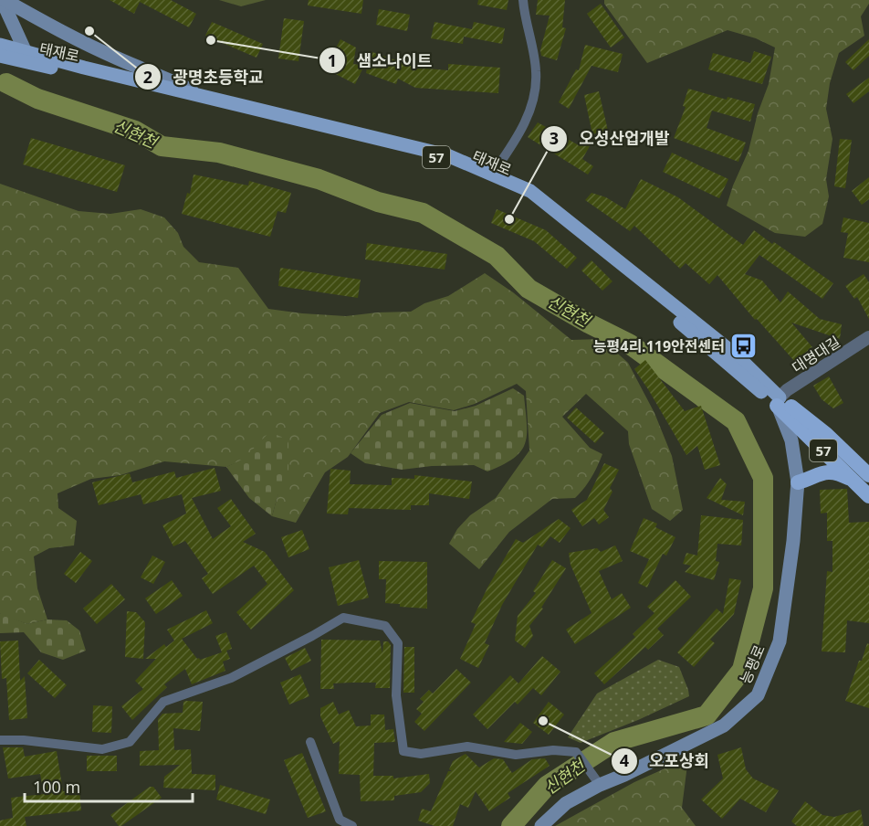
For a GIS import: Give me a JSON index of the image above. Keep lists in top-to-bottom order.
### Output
{
  "streets": {
    "highway": ["태재로", "57"],
    "main road": ["능평로"],
    "street": ["대명대길"]
  },
  "crossings": [
    ["태재로", "대명대길"],
    ["태재로", "능평로"],
    ["대명대길", "능평로"]
  ],
  "water": ["신현천"],
  "places": {
    "other": [
      "광명초등학교",
      "샘소나이트",
      "오성산업개발",
      "오포상회"
    ],
    "bus stop": ["능평4리.119안전센터"]
  },
  "scale_bar": "100 m"
}
